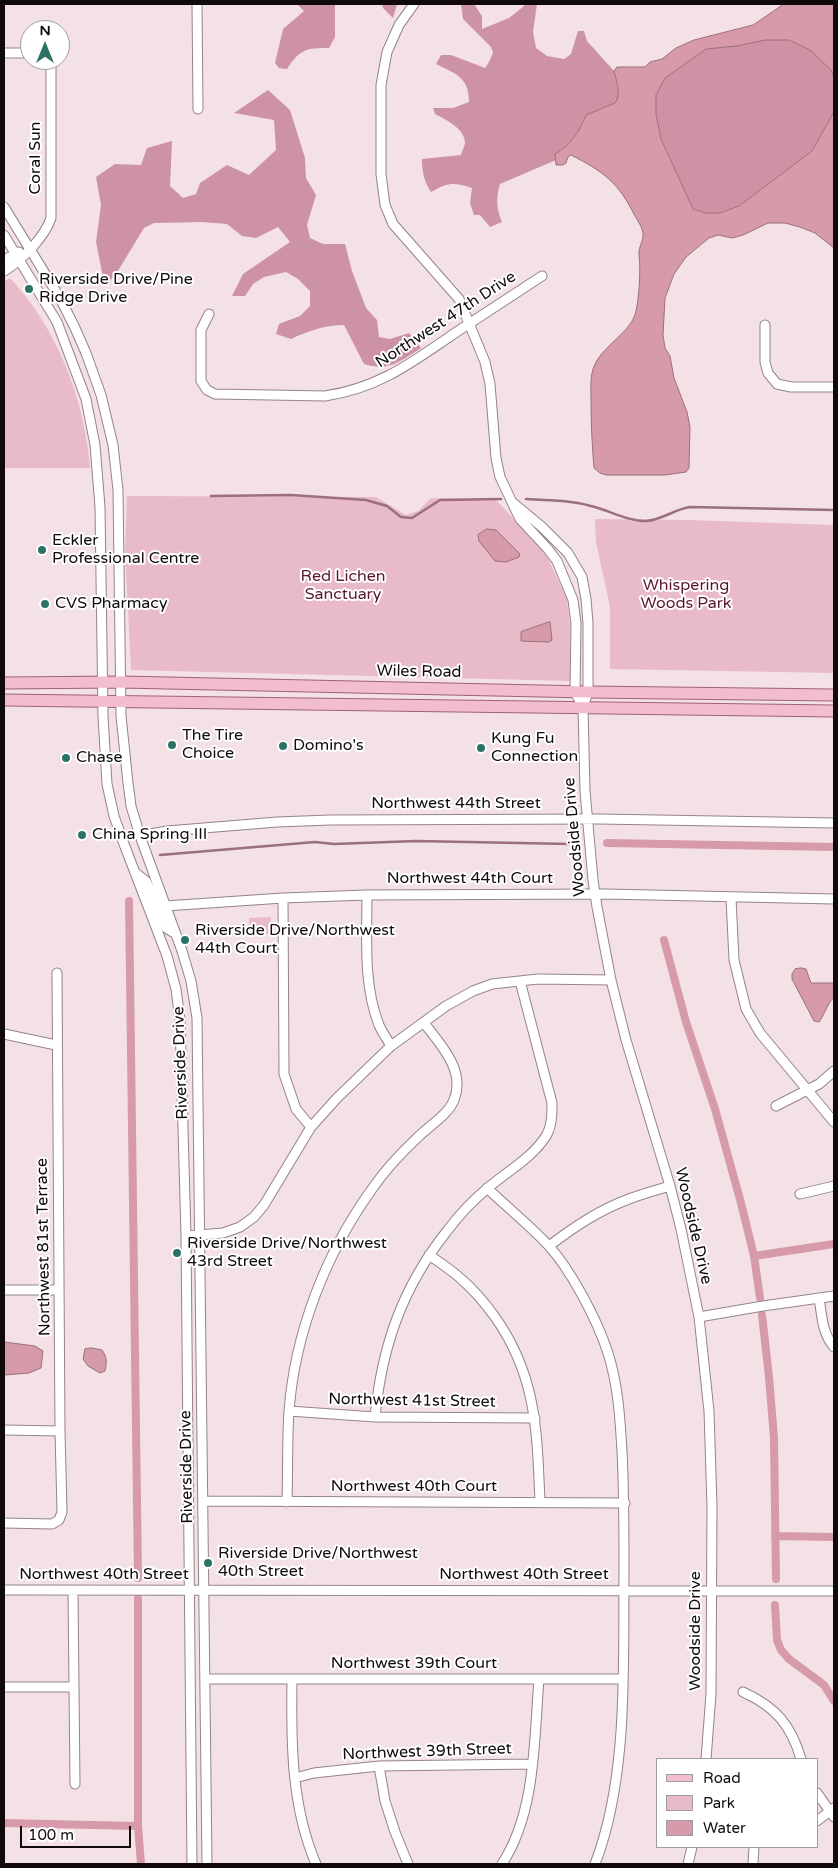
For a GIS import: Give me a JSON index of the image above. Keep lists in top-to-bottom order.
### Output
{
  "streets": {
    "main road": ["Wiles Road"],
    "street": [
      "Coral Sun",
      "Northwest 47th Drive",
      "Northwest 44th Street",
      "Woodside Drive",
      "Northwest 44th Court",
      "Riverside Drive",
      "Northwest 81st Terrace",
      "Northwest 41st Street",
      "Northwest 40th Court",
      "Northwest 40th Street",
      "Northwest 39th Court",
      "Northwest 39th Street"
    ]
  },
  "crossings": [
    ["Coral Sun", "Riverside Drive"],
    ["Wiles Road", "Woodside Drive"],
    ["Wiles Road", "Riverside Drive"],
    ["Northwest 44th Street", "Woodside Drive"],
    ["Northwest 44th Street", "Riverside Drive"],
    ["Woodside Drive", "Northwest 44th Court"],
    ["Woodside Drive", "Northwest 40th Street"],
    ["Northwest 44th Court", "Riverside Drive"],
    ["Riverside Drive", "Northwest 40th Court"],
    ["Riverside Drive", "Northwest 40th Street"],
    ["Riverside Drive", "Northwest 39th Court"]
  ],
  "parks": ["Red Lichen Sanctuary", "Whispering Woods Park"],
  "places": [
    "Riverside Drive/Pine Ridge Drive",
    "Eckler Professional Centre",
    "CVS Pharmacy",
    "The Tire Choice",
    "Domino's",
    "Kung Fu Connection",
    "Chase",
    "China Spring III",
    "Riverside Drive/Northwest 44th Court",
    "Riverside Drive/Northwest 43rd Street",
    "Riverside Drive/Northwest 40th Street"
  ],
  "legend": ["Road", "Park", "Water"],
  "scale_bar": "100 m",
  "north": "top"
}
